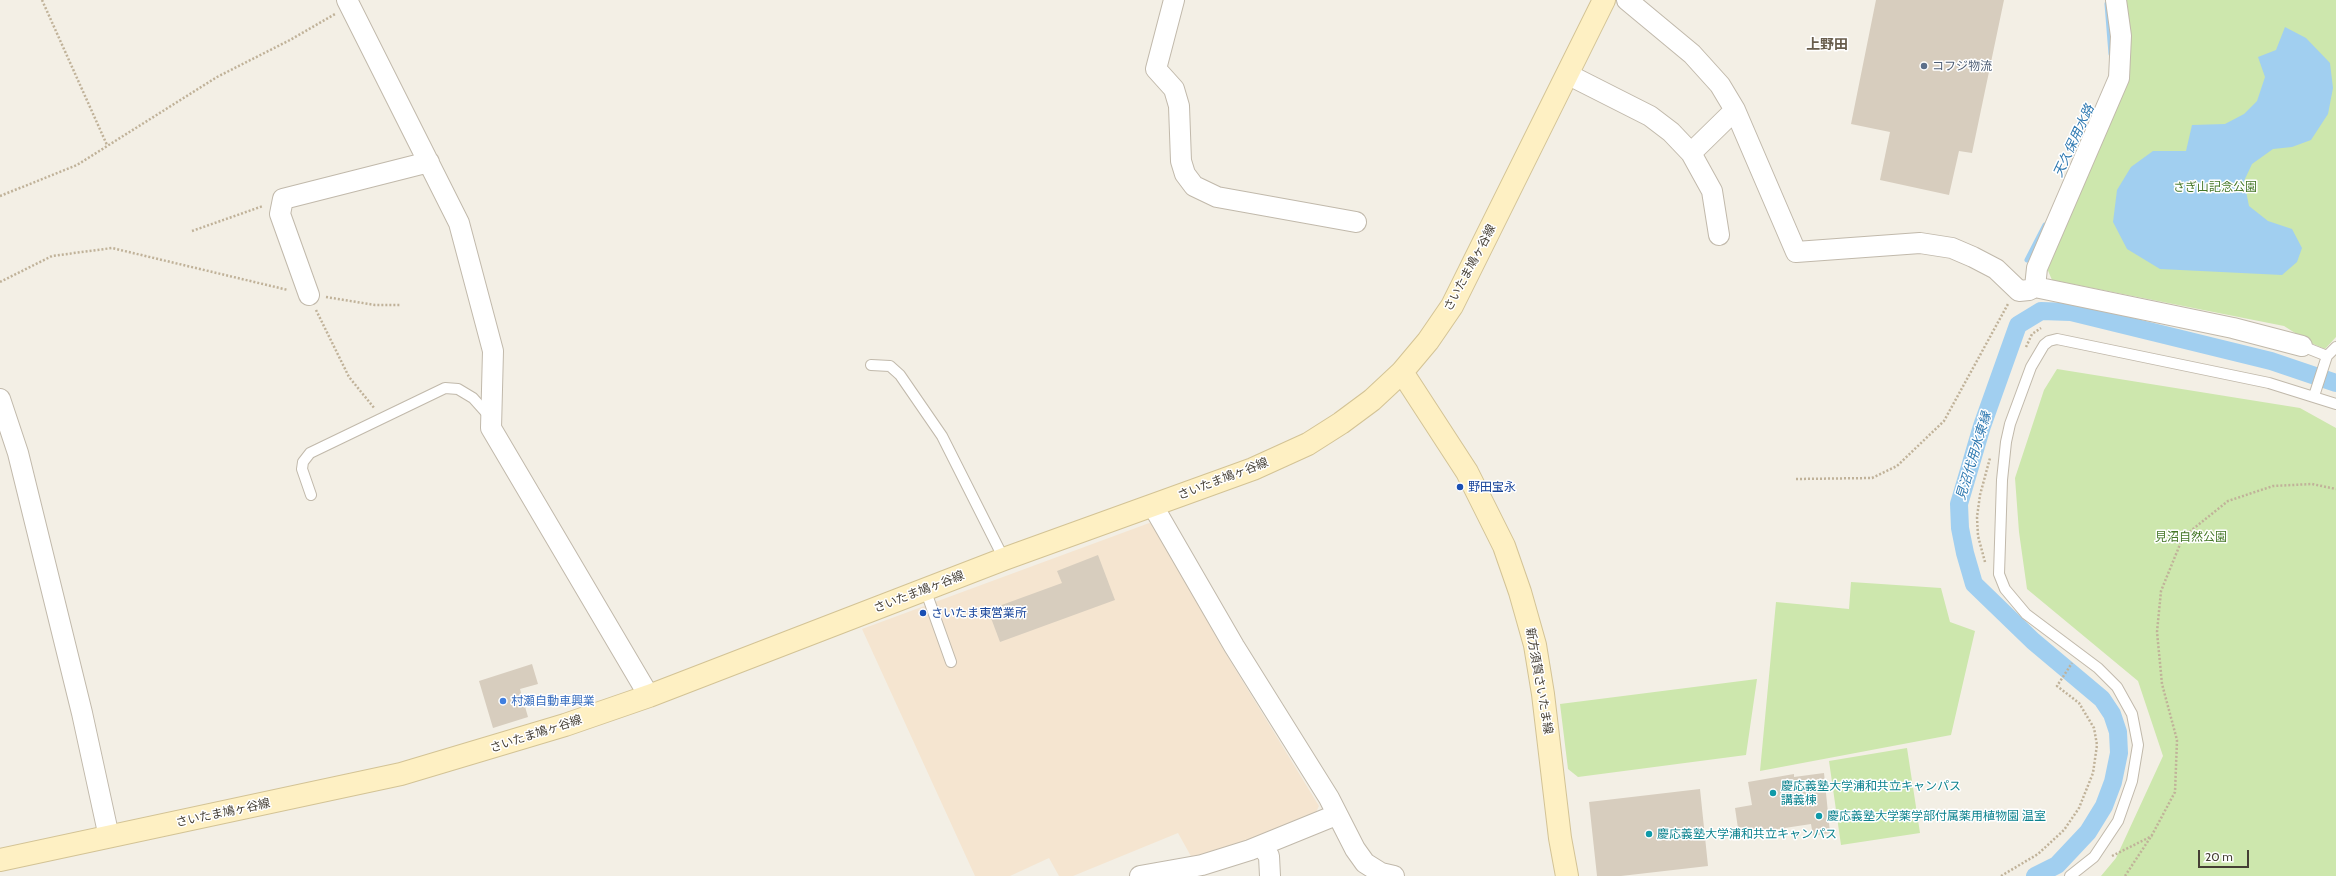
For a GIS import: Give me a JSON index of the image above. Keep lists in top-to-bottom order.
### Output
{
  "streets": {
    "main road": ["さいたま鳩ヶ谷線", "新方須賀さいたま線"]
  },
  "crossings": [
    ["さいたま鳩ヶ谷線", "新方須賀さいたま線"]
  ],
  "districts": ["上野田"],
  "water": ["天久保用水路", "見沼代用水東縁"],
  "parks": ["さぎ山記念公園", "見沼自然公園"],
  "places": [
    "コフジ物流",
    "野田宝永",
    "さいたま東営業所",
    "村瀬自動車興業",
    "慶応義塾大学浦和共立キャンパス 講義棟",
    "慶応義塾大学薬学部付属薬用植物園 温室",
    "慶応義塾大学浦和共立キャンパス"
  ],
  "scale_bar": "20 m"
}
